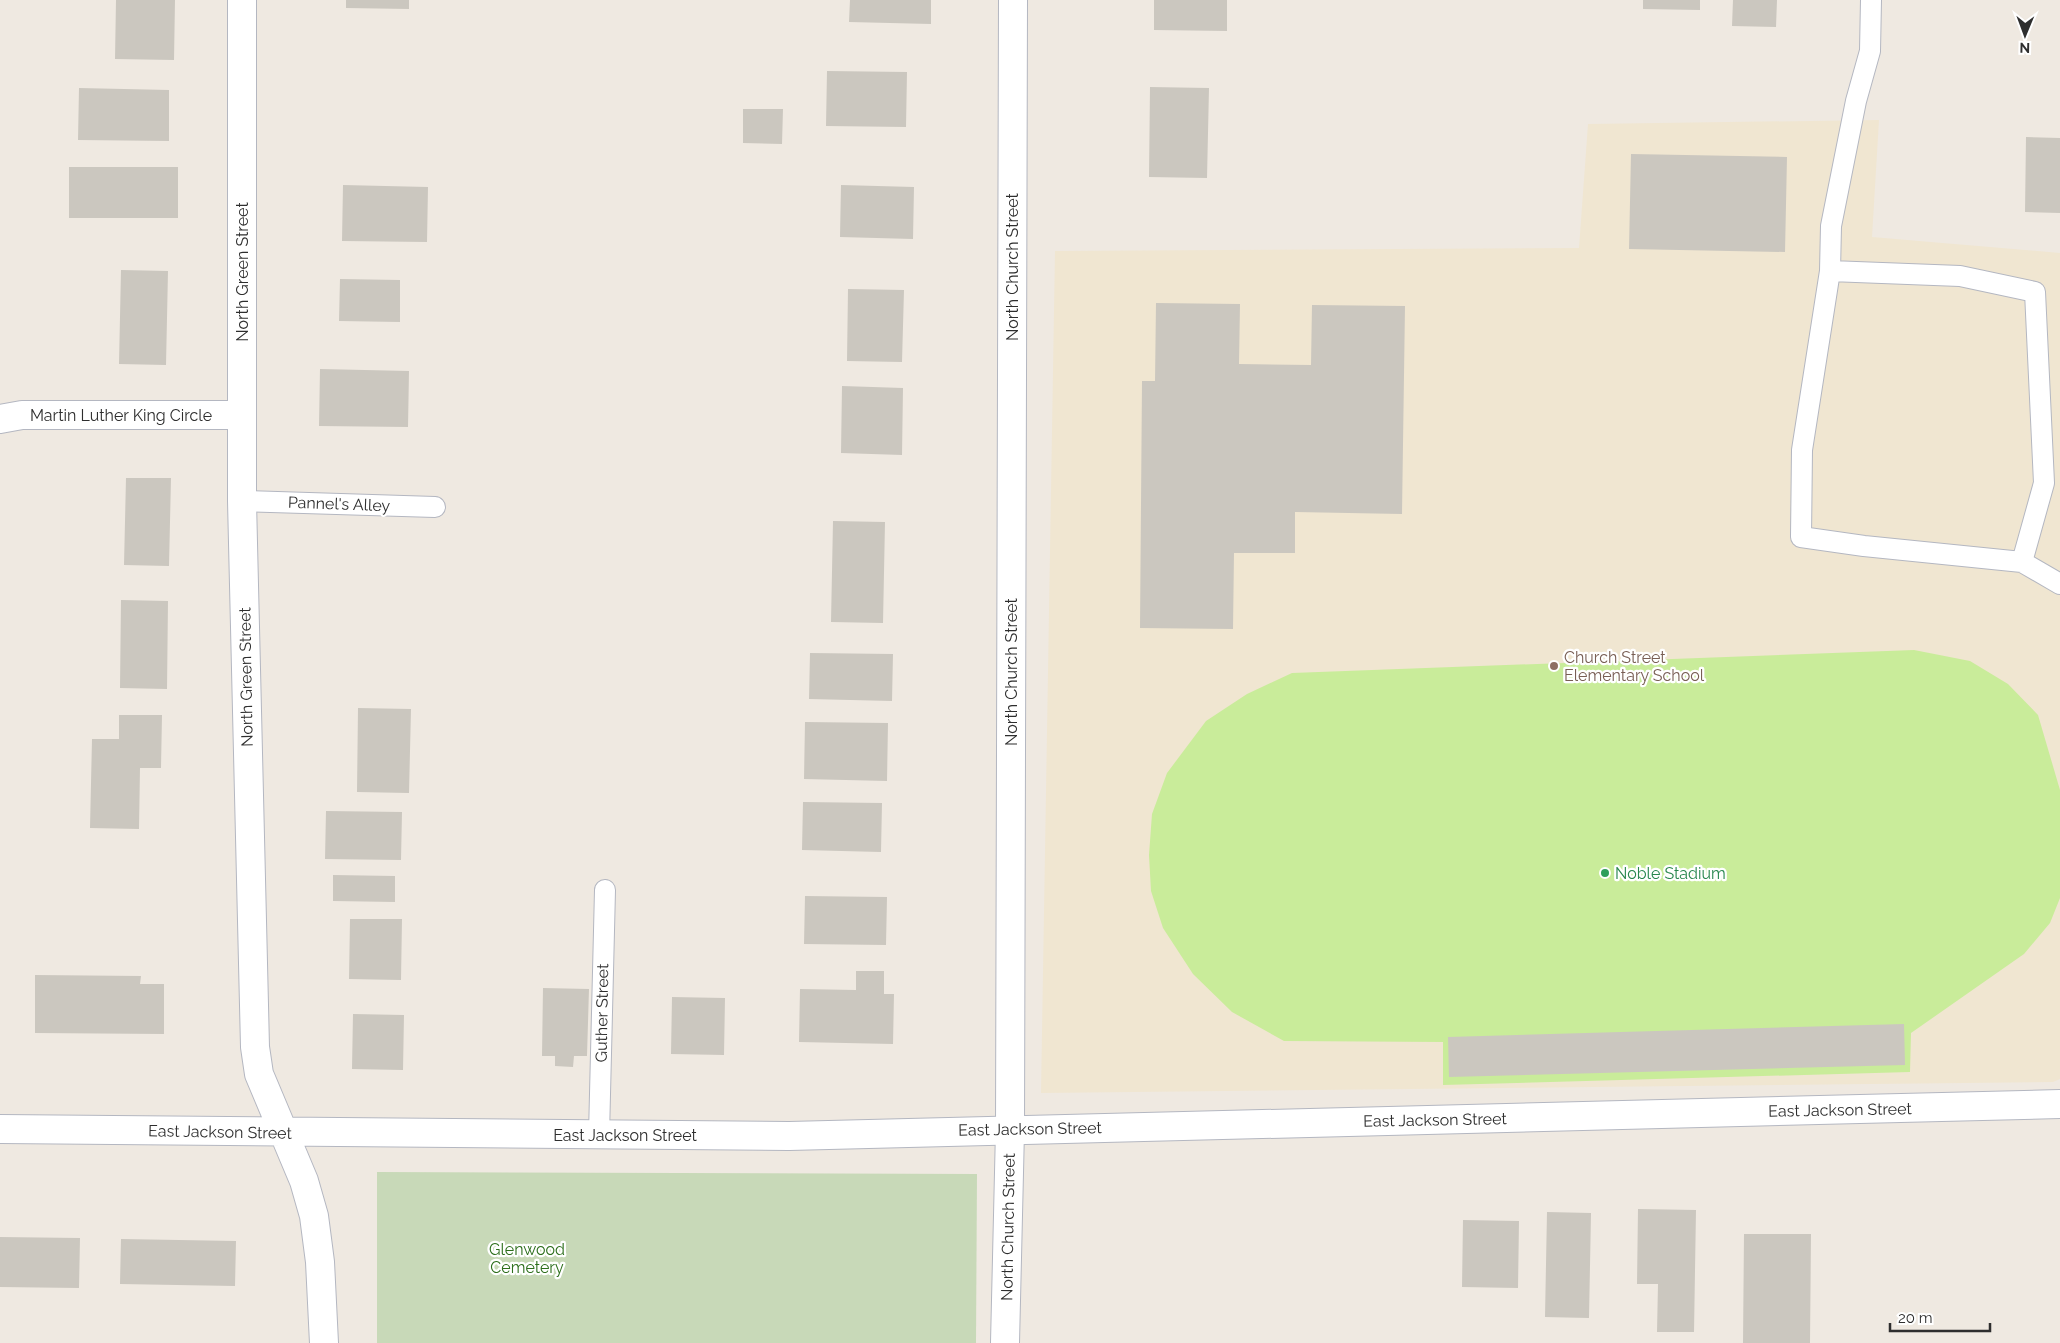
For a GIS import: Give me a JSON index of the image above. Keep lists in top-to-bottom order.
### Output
{
  "streets": {
    "street": [
      "North Church Street",
      "North Green Street",
      "Martin Luther King Circle",
      "East Jackson Street"
    ],
    "lane": ["Pannel's Alley", "Guther Street"]
  },
  "crossings": [
    ["North Church Street", "East Jackson Street"],
    ["North Green Street", "Martin Luther King Circle"],
    ["North Green Street", "Pannel's Alley"],
    ["North Green Street", "East Jackson Street"],
    ["Guther Street", "East Jackson Street"]
  ],
  "parks": ["Glenwood Cemetery"],
  "places": ["Church Street Elementary School", "Noble Stadium"],
  "scale_bar": "20 m",
  "north": "bottom"
}
